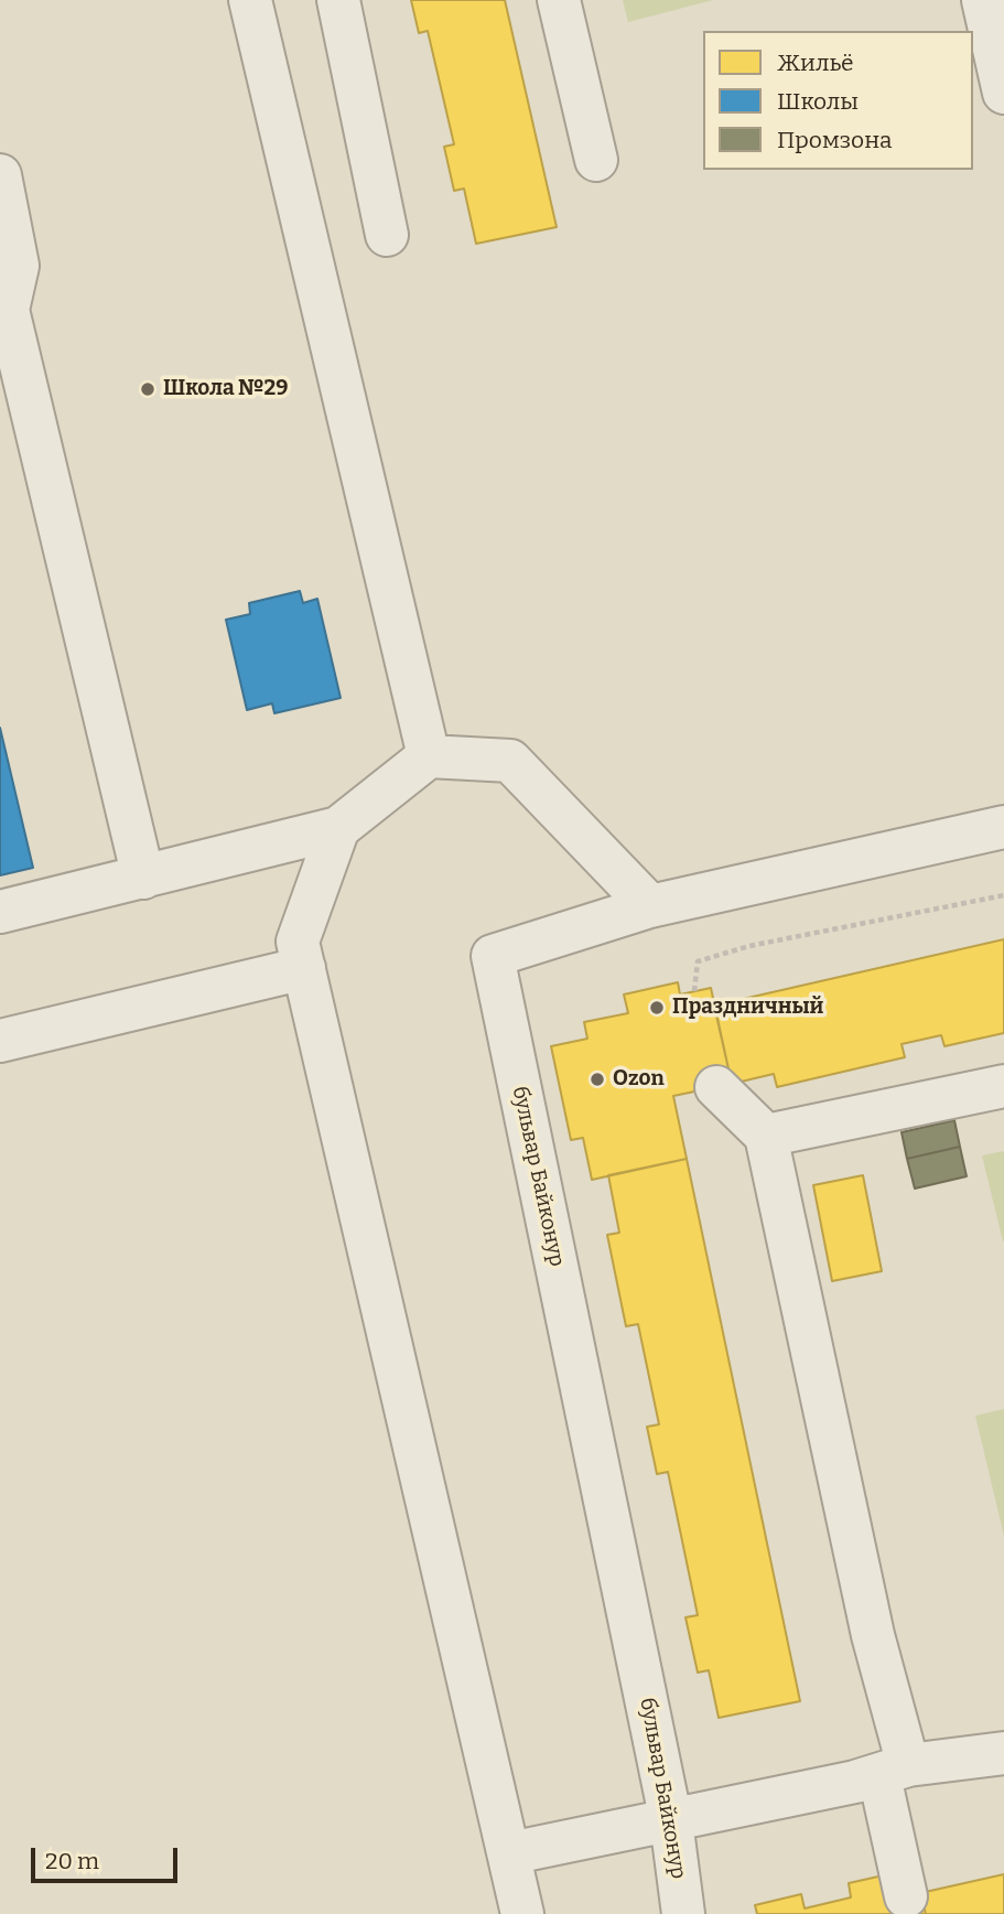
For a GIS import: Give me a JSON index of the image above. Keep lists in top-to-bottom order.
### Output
{
  "streets": {
    "street": ["бульвар Байконур"]
  },
  "places": ["Школа №29", "Праздничный", "Ozon"],
  "legend": ["Жильё", "Школы", "Промзона"],
  "scale_bar": "20 m"
}
